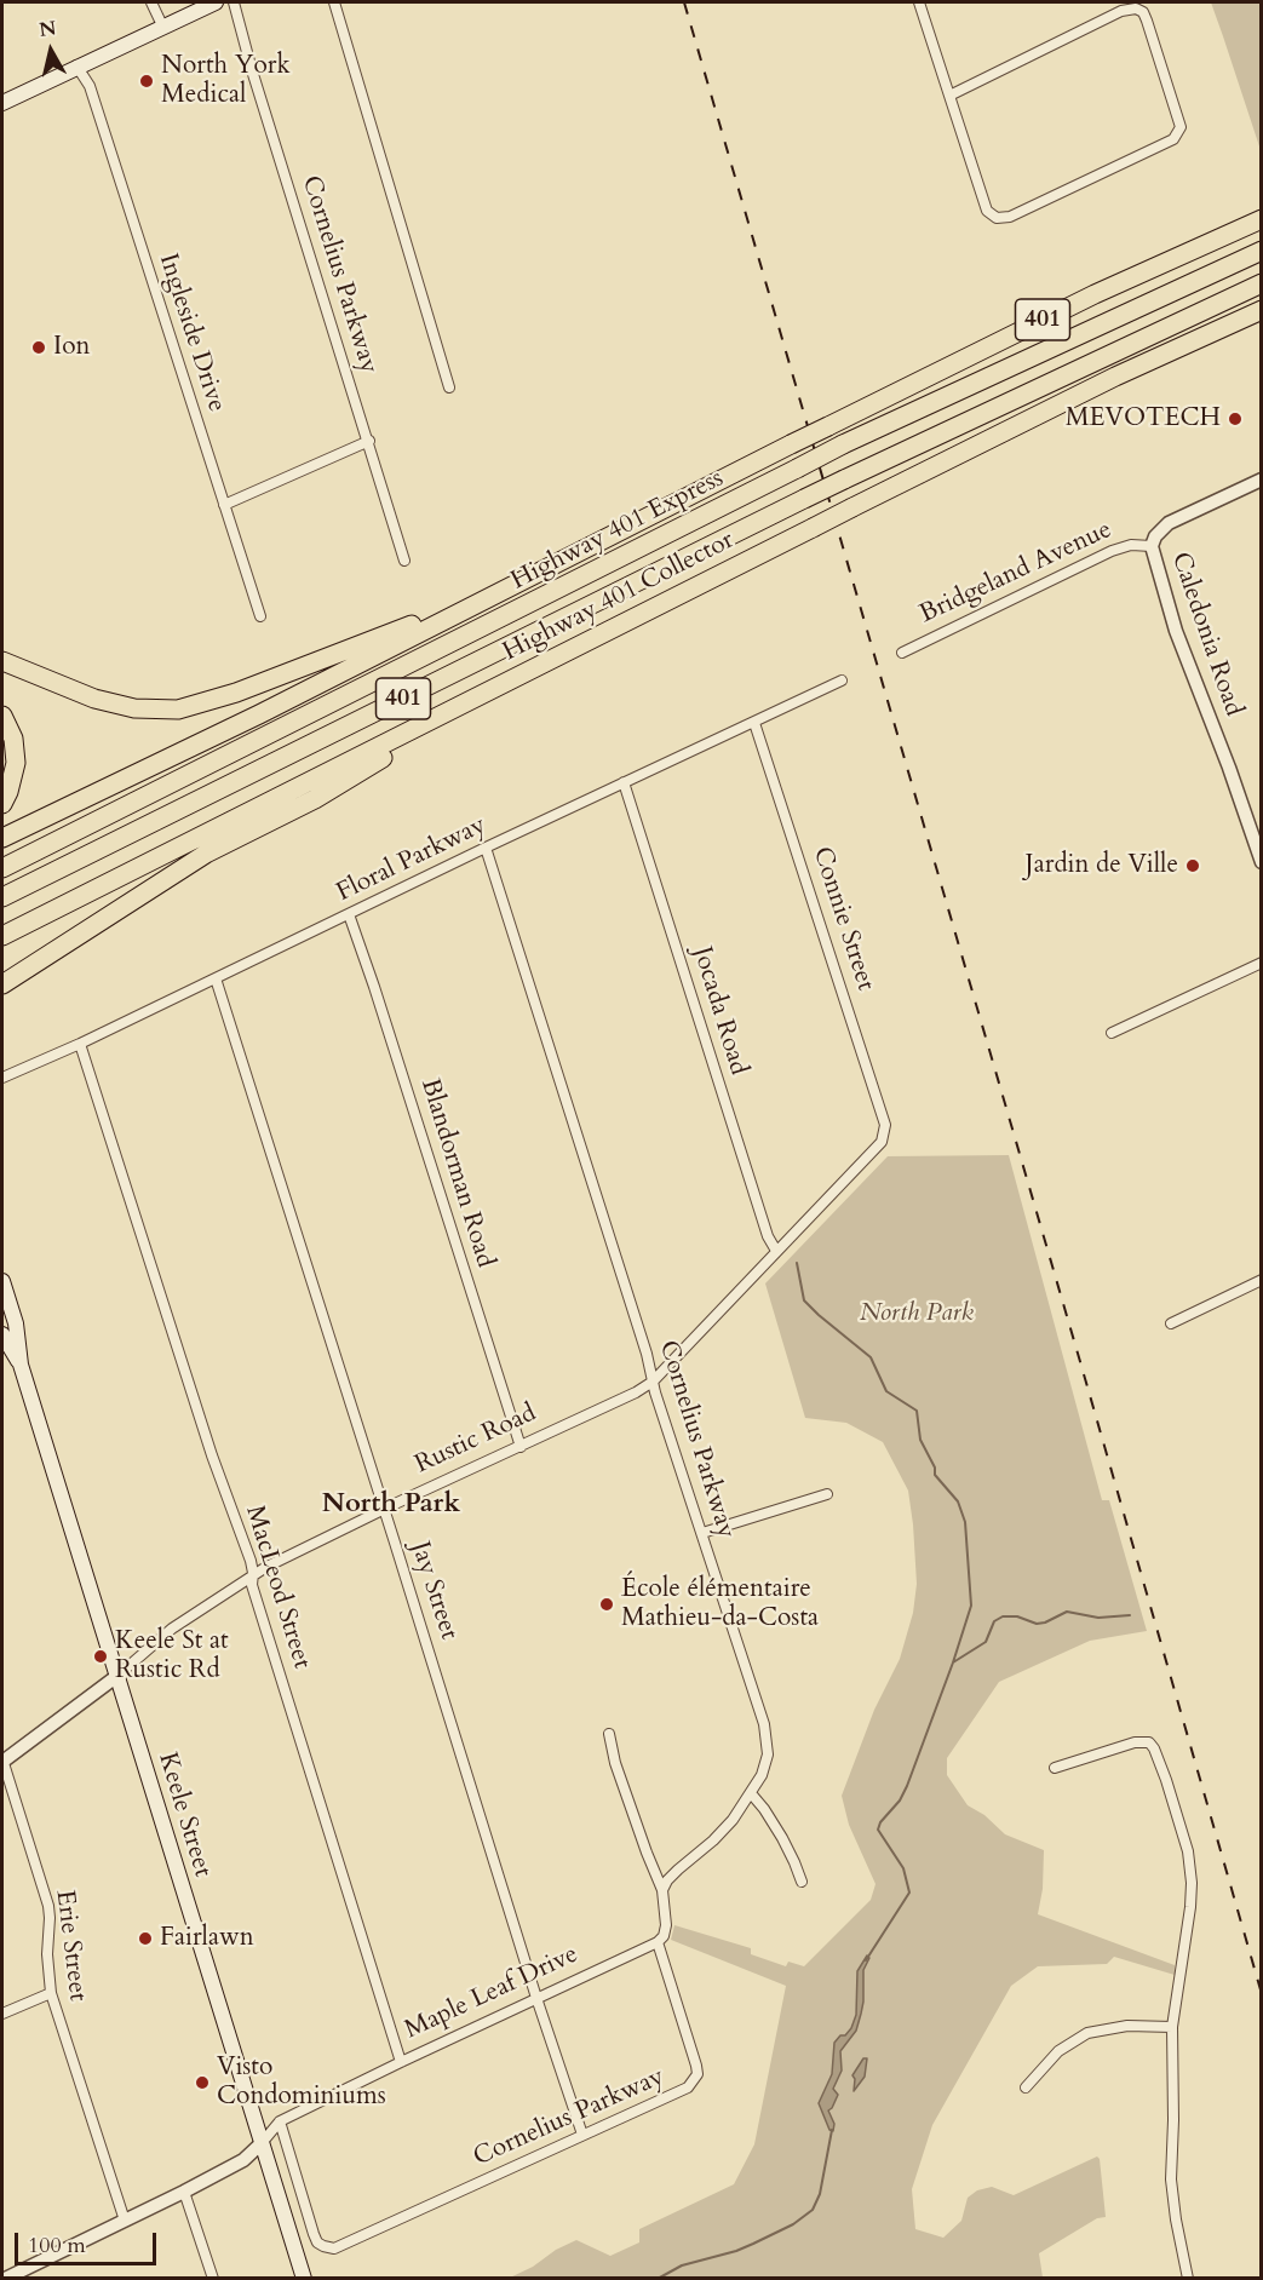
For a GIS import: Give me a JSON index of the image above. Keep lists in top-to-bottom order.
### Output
{
  "streets": {
    "highway": ["401", "Highway 401 Express", "Highway 401 Collector"],
    "main road": ["Keele Street"],
    "street": [
      "Cornelius Parkway",
      "Ingleside Drive",
      "Bridgeland Avenue",
      "Caledonia Road",
      "Floral Parkway",
      "Connie Street",
      "Jocada Road",
      "Blandorman Road",
      "Rustic Road",
      "MacLeod Street",
      "Jay Street",
      "Erie Street",
      "Maple Leaf Drive"
    ]
  },
  "crossings": [
    ["Cornelius Parkway", "Floral Parkway"],
    ["Cornelius Parkway", "Rustic Road"],
    ["Cornelius Parkway", "Jay Street"],
    ["Cornelius Parkway", "Maple Leaf Drive"],
    ["Bridgeland Avenue", "Caledonia Road"],
    ["Floral Parkway", "Connie Street"],
    ["Floral Parkway", "Jocada Road"],
    ["Floral Parkway", "Blandorman Road"],
    ["Floral Parkway", "MacLeod Street"],
    ["Floral Parkway", "Jay Street"],
    ["Connie Street", "Rustic Road"],
    ["Jocada Road", "Rustic Road"],
    ["Blandorman Road", "Rustic Road"],
    ["Rustic Road", "MacLeod Street"],
    ["Rustic Road", "Jay Street"],
    ["Rustic Road", "Keele Street"],
    ["Rustic Road", "Erie Street"],
    ["MacLeod Street", "Maple Leaf Drive"],
    ["Jay Street", "Maple Leaf Drive"],
    ["Keele Street", "Maple Leaf Drive"],
    ["Erie Street", "Maple Leaf Drive"]
  ],
  "districts": ["North Park"],
  "parks": ["North Park"],
  "places": [
    "North York Medical",
    "Ion",
    "MEVOTECH",
    "Jardin de Ville",
    "École élémentaire Mathieu-da-Costa",
    "Keele St at Rustic Rd",
    "Fairlawn",
    "Visto Condominiums"
  ],
  "scale_bar": "100 m",
  "north": "top"
}
